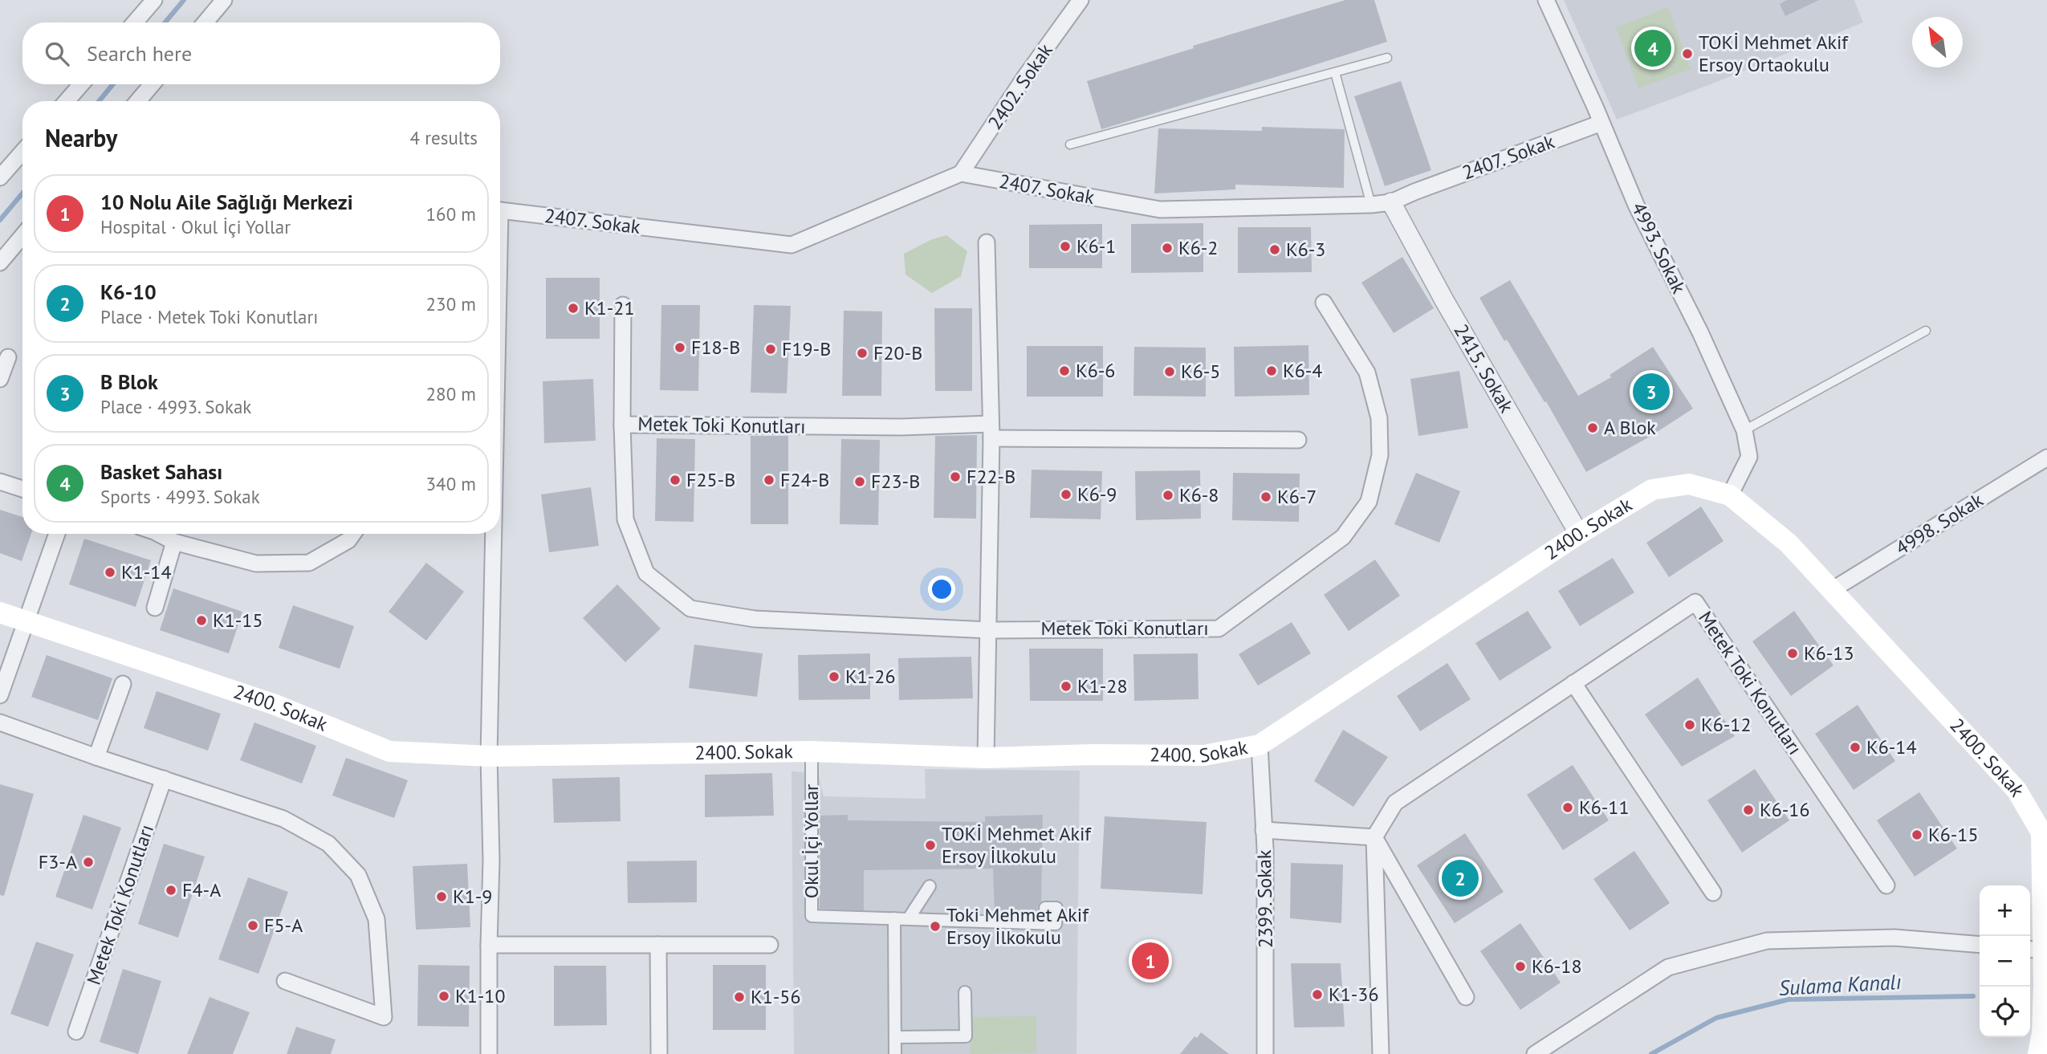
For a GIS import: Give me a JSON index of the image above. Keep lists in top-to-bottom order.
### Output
{
  "streets": {
    "main road": ["2400. Sokak"],
    "street": [
      "2402. Sokak",
      "2407. Sokak",
      "4993. Sokak",
      "2415. Sokak",
      "Metek Toki Konutları",
      "4998. Sokak",
      "Okul İçi Yollar",
      "2399. Sokak"
    ]
  },
  "crossings": [
    ["2402. Sokak", "2407. Sokak"],
    ["2407. Sokak", "4993. Sokak"],
    ["2407. Sokak", "2415. Sokak"],
    ["4993. Sokak", "2400. Sokak"],
    ["2415. Sokak", "2400. Sokak"],
    ["4998. Sokak", "2400. Sokak"],
    ["2400. Sokak", "Okul İçi Yollar"],
    ["2400. Sokak", "2399. Sokak"]
  ],
  "water": ["Sulama Kanalı"],
  "places": [
    "TOKİ Mehmet Akif Ersoy Ortaokulu",
    "K6-1",
    "K6-2",
    "K6-3",
    "K1-21",
    "F18-B",
    "F19-B",
    "F20-B",
    "K6-6",
    "K6-4",
    "K6-5",
    "A Blok",
    "F22-B",
    "F25-B",
    "F24-B",
    "F23-B",
    "K6-9",
    "K6-8",
    "K6-7",
    "K1-14",
    "K1-15",
    "K6-13",
    "K1-26",
    "K1-28",
    "K6-12",
    "K6-14",
    "K6-11",
    "K6-16",
    "K6-15",
    "TOKİ Mehmet Akif Ersoy İlkokulu",
    "F3-A",
    "F4-A",
    "K1-9",
    "F5-A",
    "Toki Mehmet Akif Ersoy İlkokulu",
    "K6-18",
    "K1-36",
    "K1-10",
    "K1-56"
  ],
  "north": "top left",
  "page": {
    "search": "Search here",
    "pins": [
      "4",
      "3",
      "2",
      "1"
    ],
    "heading": ["Nearby", "4 results"],
    "list": [
      {
        "mark": "1",
        "name": "10 Nolu Aile Sağlığı Merkezi",
        "note": "Hospital · Okul İçi Yollar",
        "value": "160 m"
      },
      {
        "mark": "2",
        "name": "K6-10",
        "note": "Place · Metek Toki Konutları",
        "value": "230 m"
      },
      {
        "mark": "3",
        "name": "B Blok",
        "note": "Place · 4993. Sokak",
        "value": "280 m"
      },
      {
        "mark": "4",
        "name": "Basket Sahası",
        "note": "Sports · 4993. Sokak",
        "value": "340 m"
      }
    ],
    "map_buttons": ["+", "−"]
  }
}
